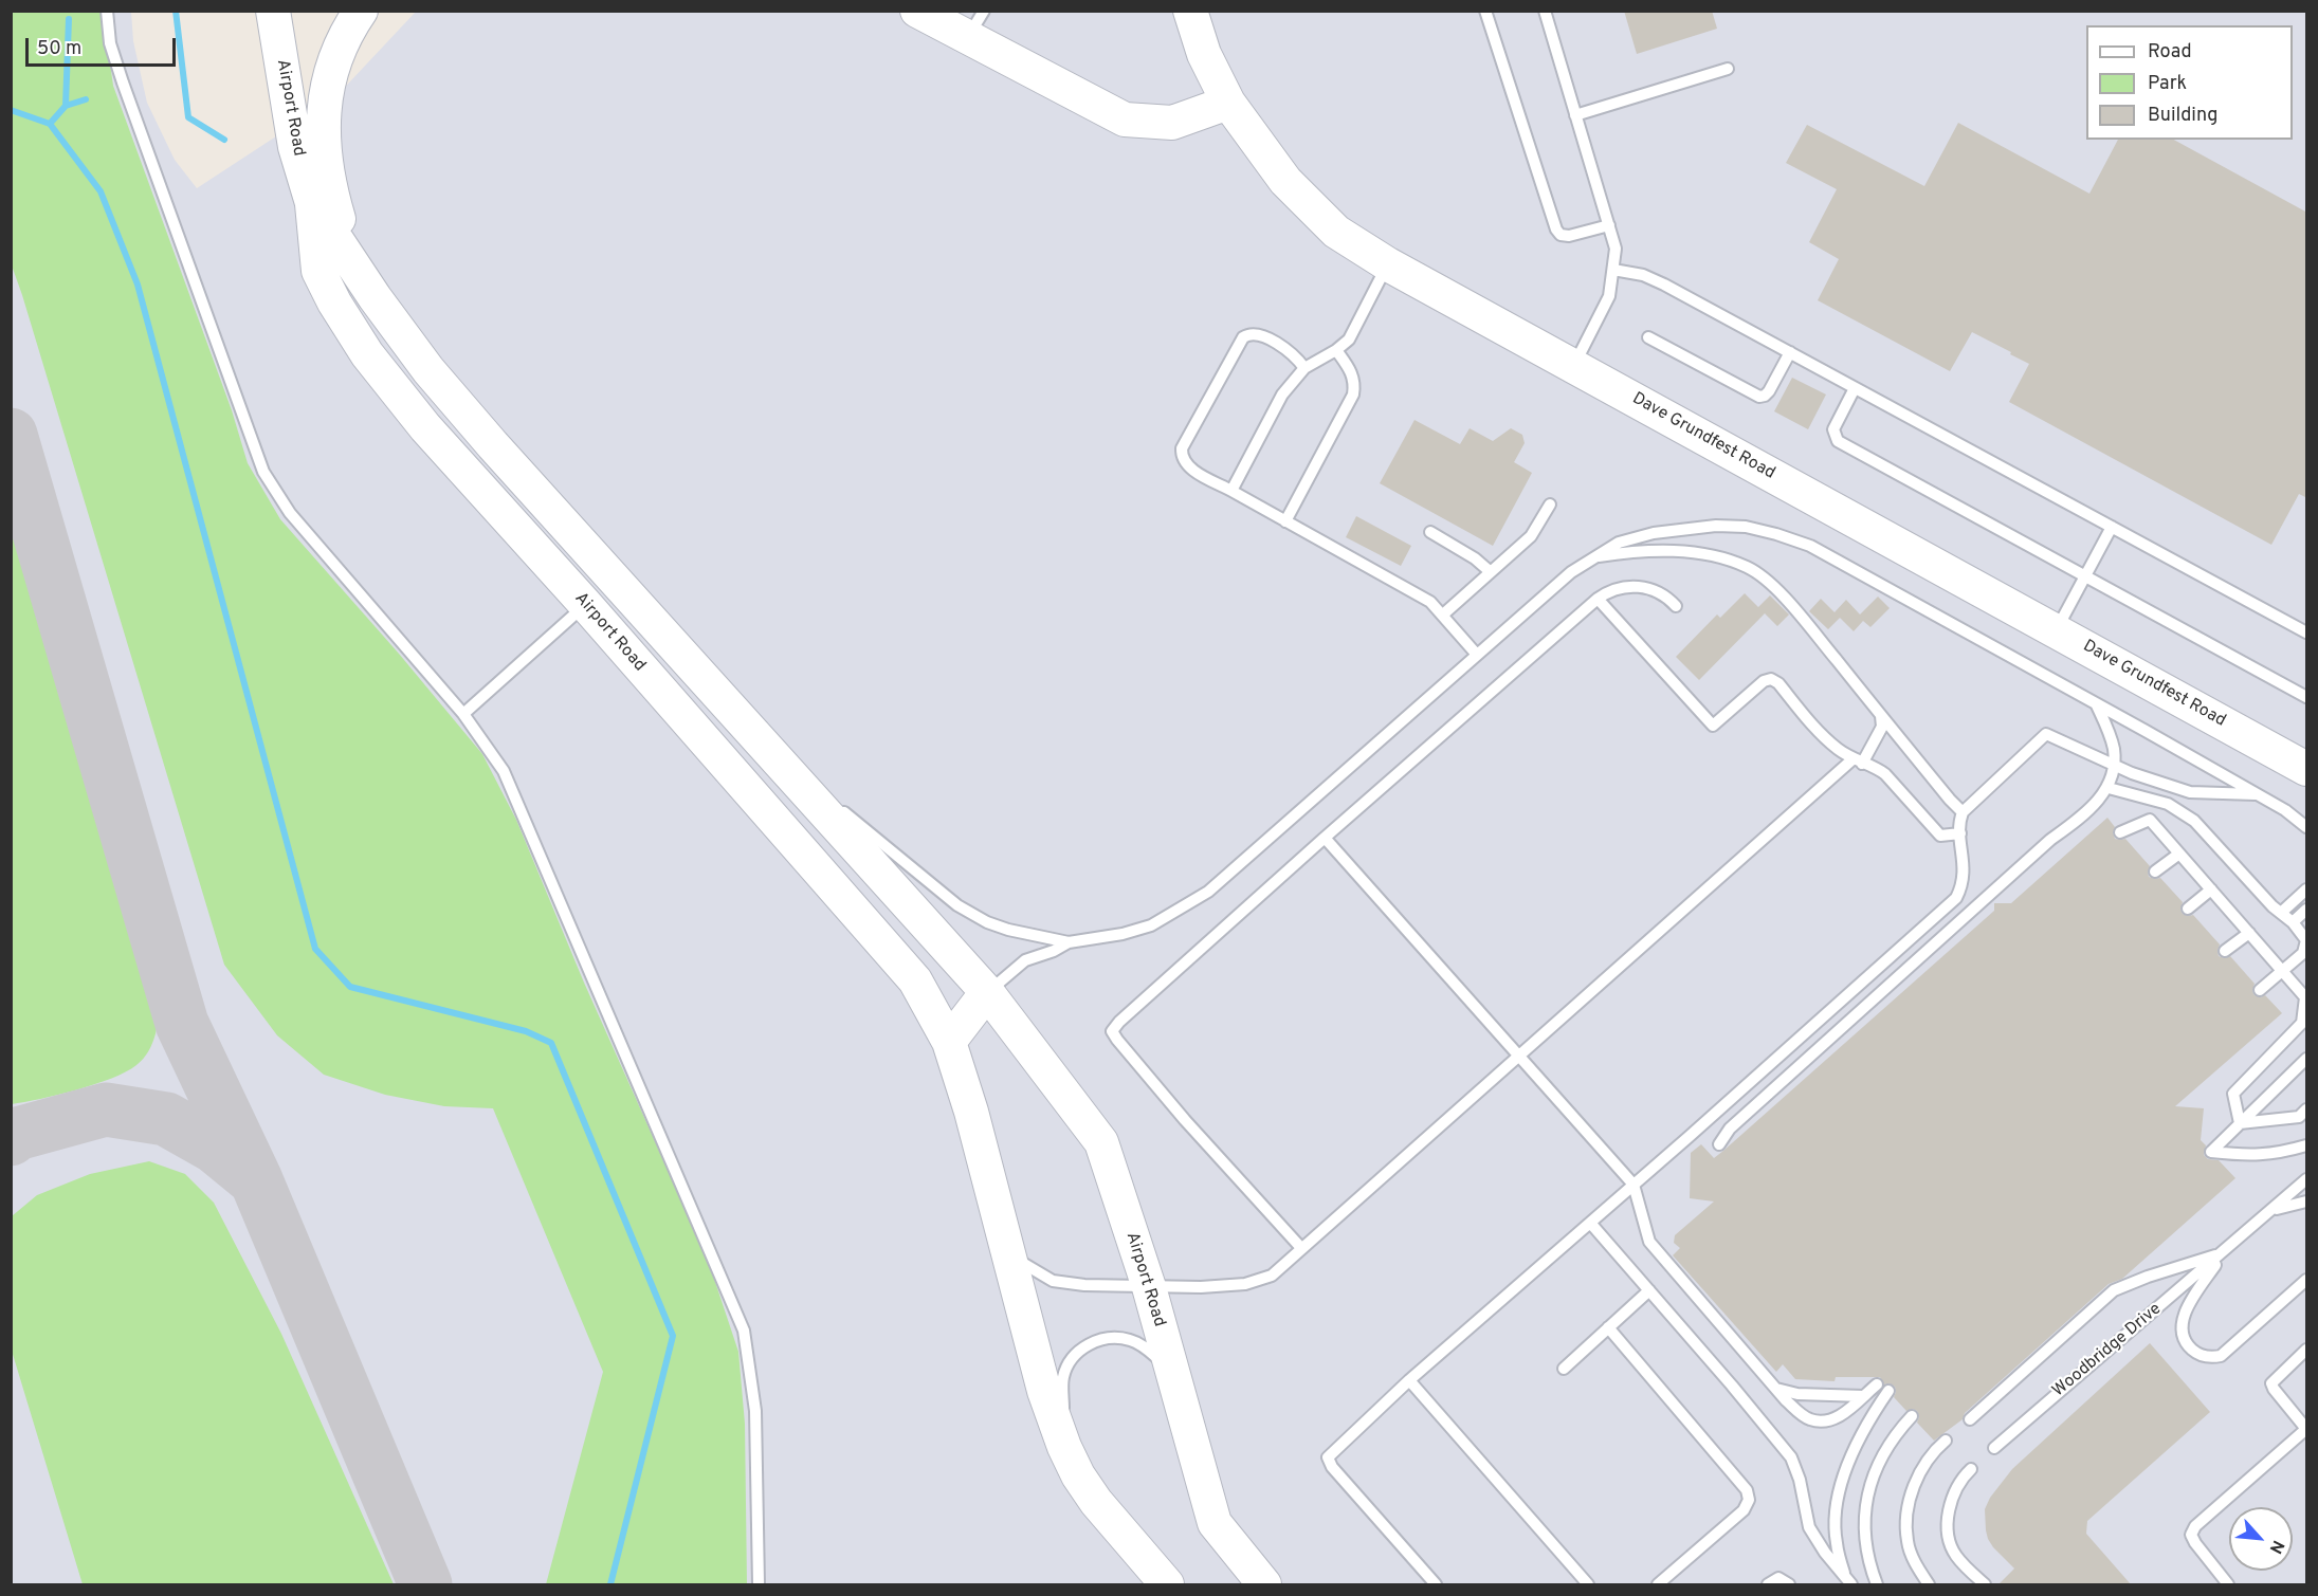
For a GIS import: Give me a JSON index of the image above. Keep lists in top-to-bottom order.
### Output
{
  "streets": {
    "main road": ["Airport Road", "Dave Grundfest Road"],
    "lane": ["Woodbridge Drive"]
  },
  "legend": ["Road", "Park", "Building"],
  "scale_bar": "50 m",
  "north": "bottom right"
}
